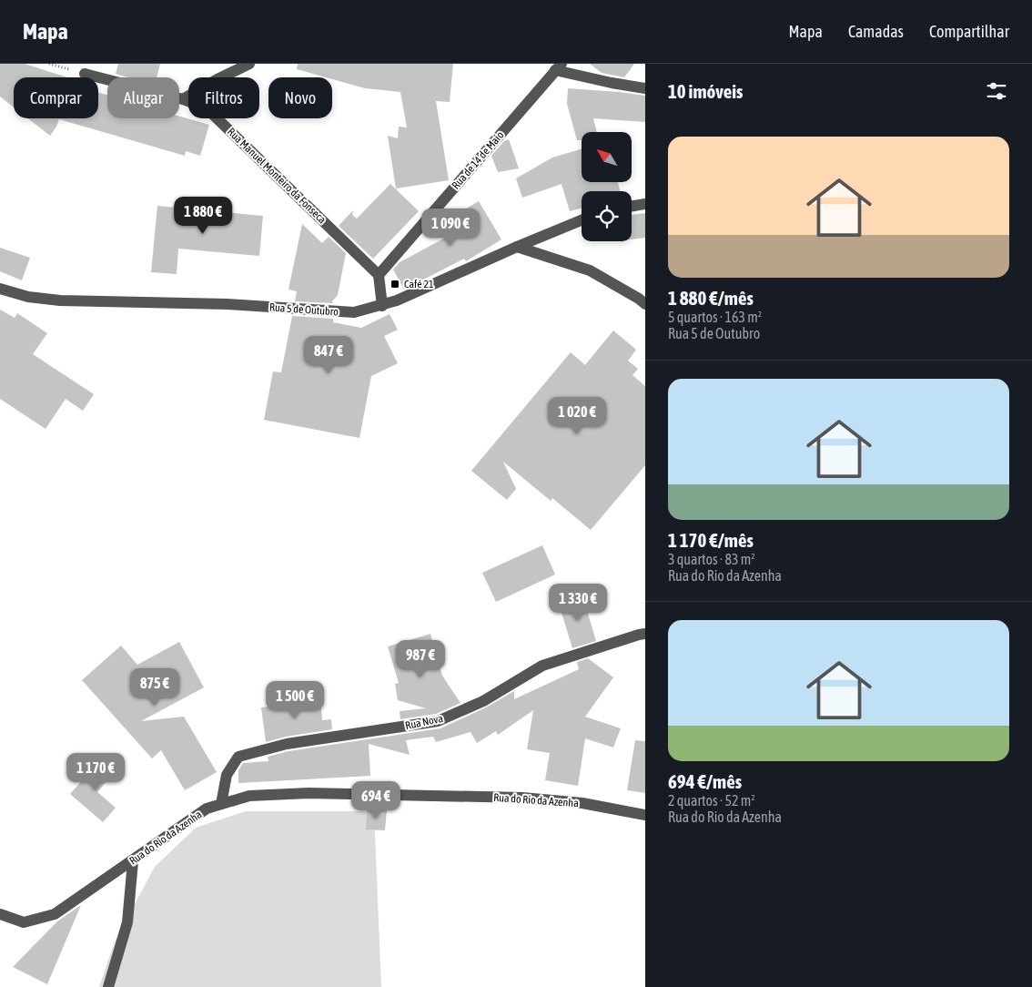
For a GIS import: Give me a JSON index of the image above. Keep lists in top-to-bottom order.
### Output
{
  "streets": {
    "street": [
      "Rua de 14 de Maio",
      "Rua Manuel Monteiro da Fonseca",
      "Rua 5 de Outubro",
      "Rua Nova",
      "Rua do Rio da Azenha"
    ]
  },
  "crossings": [
    ["Rua de 14 de Maio", "Rua Manuel Monteiro da Fonseca"],
    ["Rua Nova", "Rua do Rio da Azenha"]
  ],
  "places": {
    "transit": ["Café 21"]
  },
  "north": "top left",
  "page": {
    "header": "Mapa",
    "nav": ["Mapa", "Camadas", "Compartilhar"],
    "heading": "10 imóveis",
    "chip": [
      "Comprar",
      "Alugar",
      "Filtros",
      "Novo"
    ],
    "list": [
      {
        "name": "1 880 €/mês",
        "note": "5 quartos · 163 m² · Rua 5 de Outubro"
      },
      {
        "name": "1 170 €/mês",
        "note": "3 quartos · 83 m² · Rua do Rio da Azenha"
      },
      {
        "name": "694 €/mês",
        "note": "2 quartos · 52 m² · Rua do Rio da Azenha"
      }
    ],
    "price": [
      "1 880 €",
      "1 090 €",
      "847 €",
      "1 020 €",
      "1 330 €",
      "987 €",
      "875 €",
      "1 500 €",
      "1 170 €",
      "694 €"
    ]
  }
}
